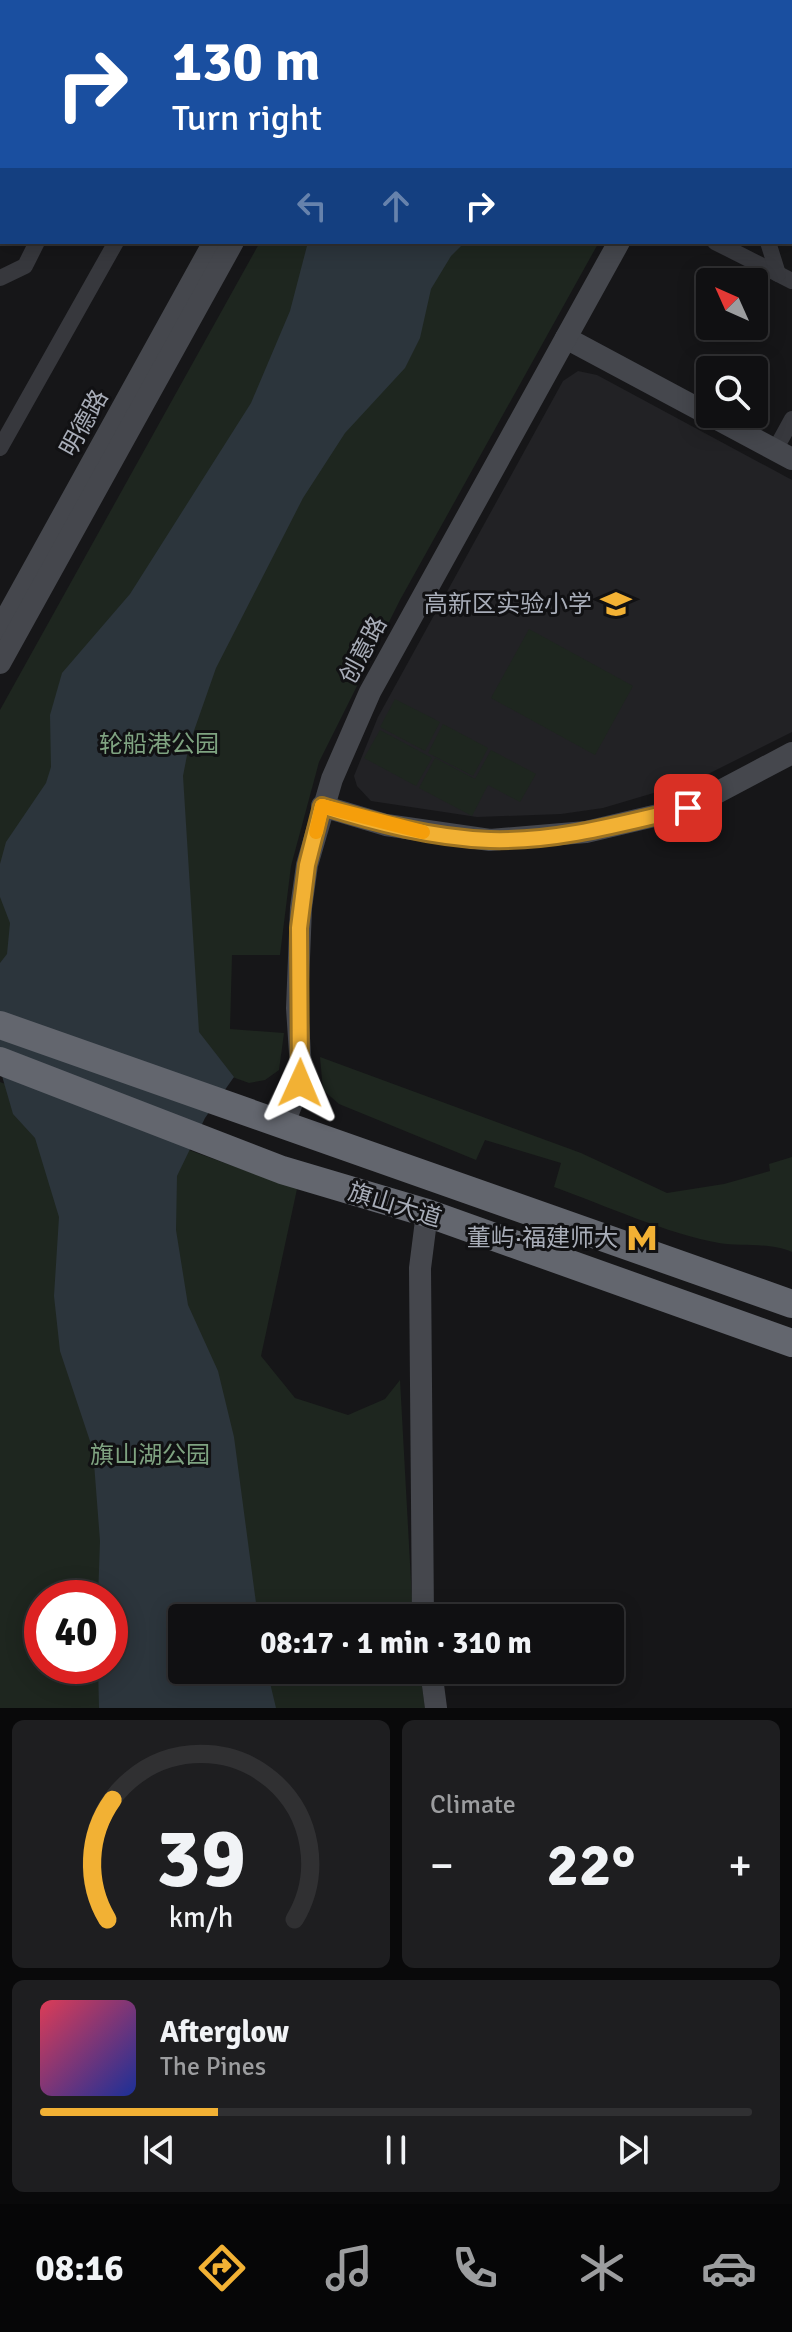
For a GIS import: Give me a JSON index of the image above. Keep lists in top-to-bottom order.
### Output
{
  "streets": {
    "highway": ["旗山大道"],
    "street": ["明德路", "创意路"]
  },
  "crossings": [
    ["创意路", "旗山大道"]
  ],
  "parks": ["轮船港公园", "旗山湖公园"],
  "places": {
    "school or university": ["高新区实验小学"],
    "metro station": ["董屿·福建师大"]
  },
  "north": "top left",
  "page": {
    "turn": ["130 m", "Turn right"],
    "limit": "40",
    "trip": "08:17 · 1 min · 310 m",
    "tile": "Climate",
    "heat": ["−", "22°", "+"],
    "song": ["Afterglow", "The Pines"],
    "tabs": "08:16",
    "gauge": ["39", "km/h"]
  }
}
